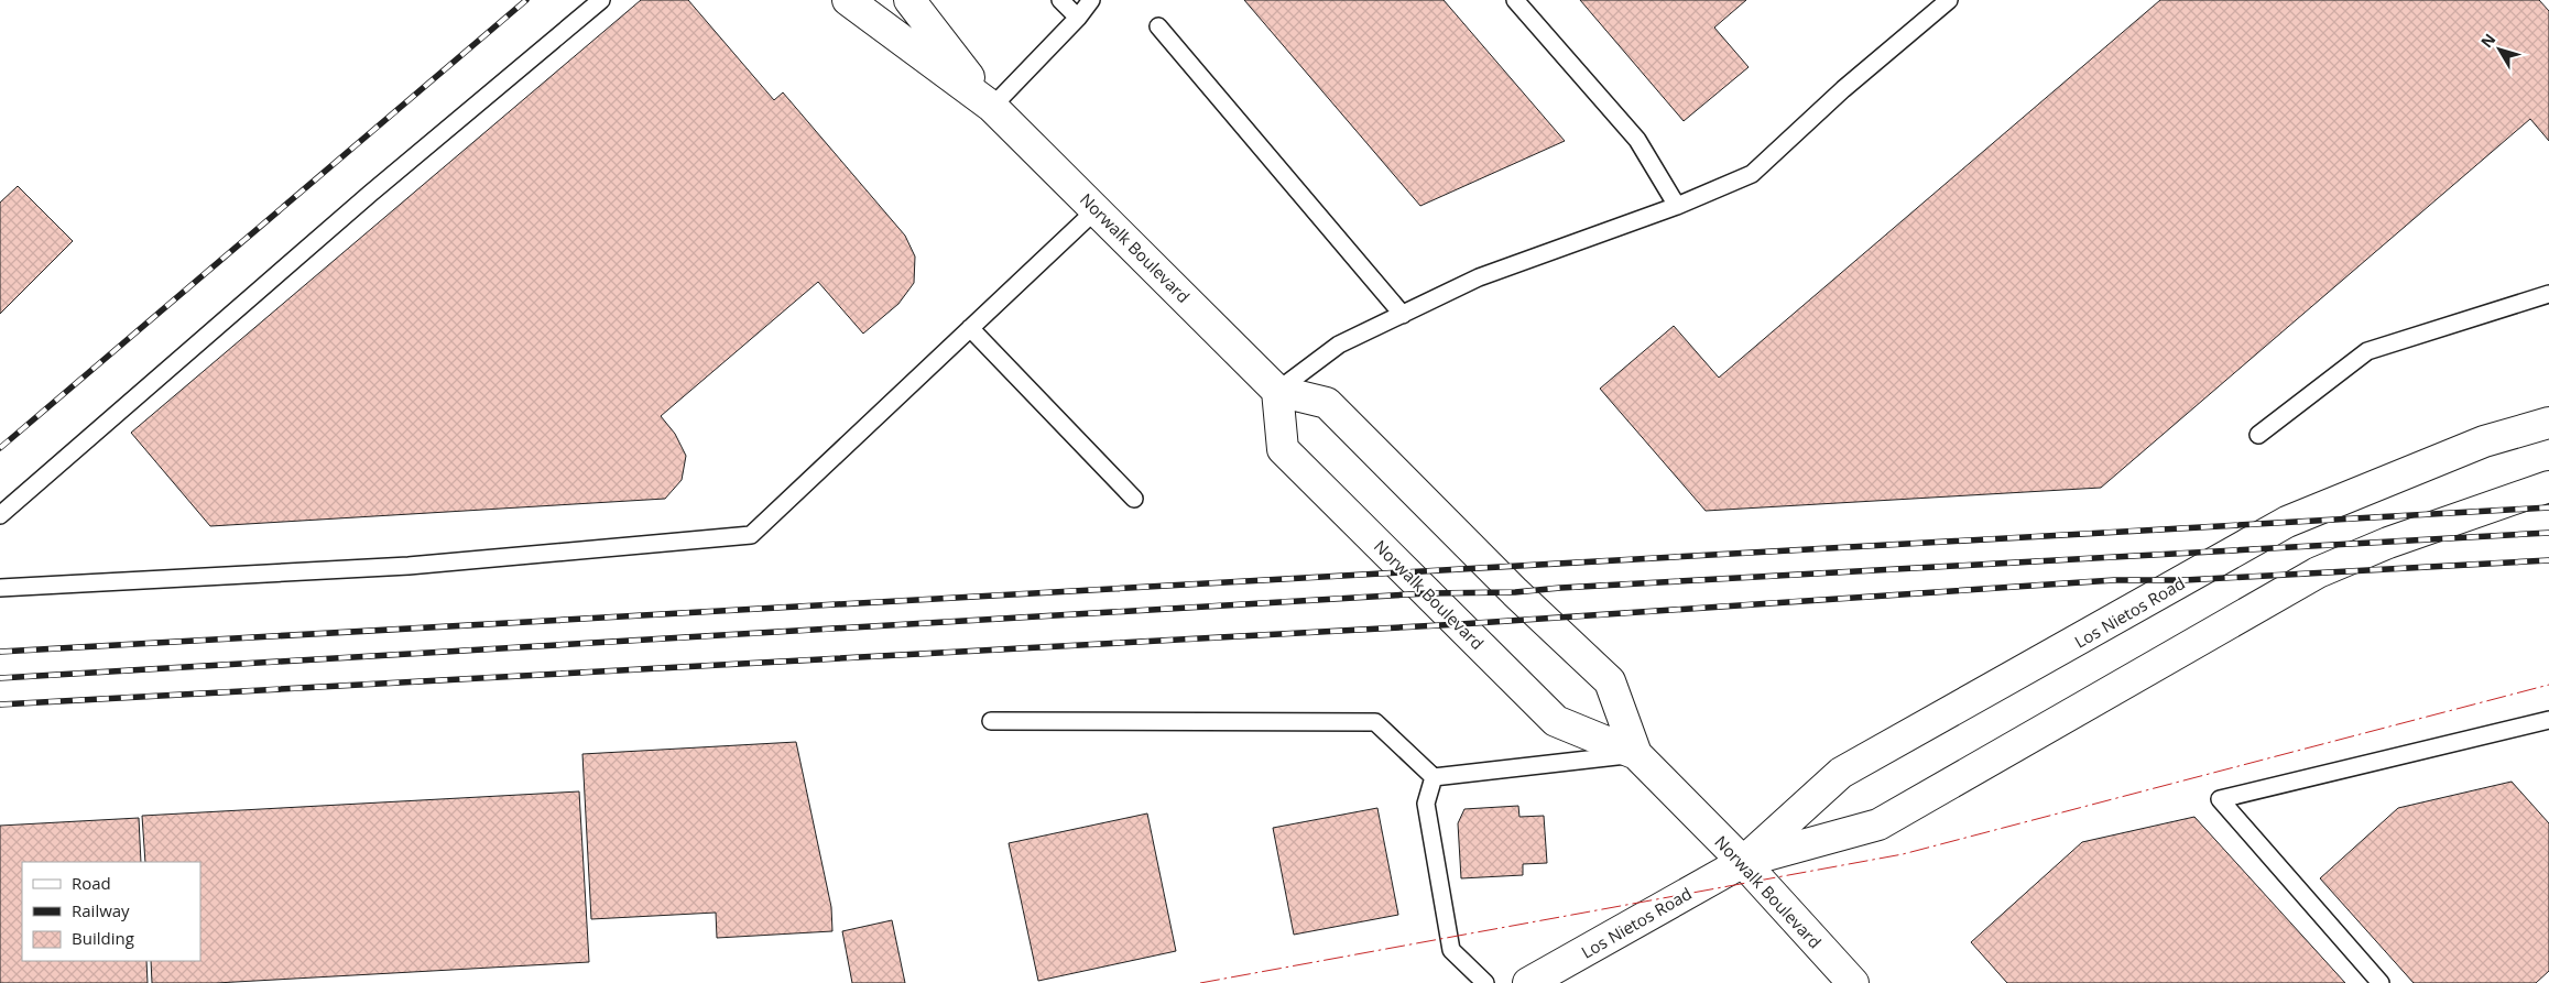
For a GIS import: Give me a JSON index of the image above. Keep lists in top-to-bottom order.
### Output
{
  "streets": {
    "main road": ["Norwalk Boulevard", "Los Nietos Road"]
  },
  "crossings": [
    ["Norwalk Boulevard", "Los Nietos Road"]
  ],
  "legend": ["Road", "Railway", "Building"],
  "north": "top left"
}
